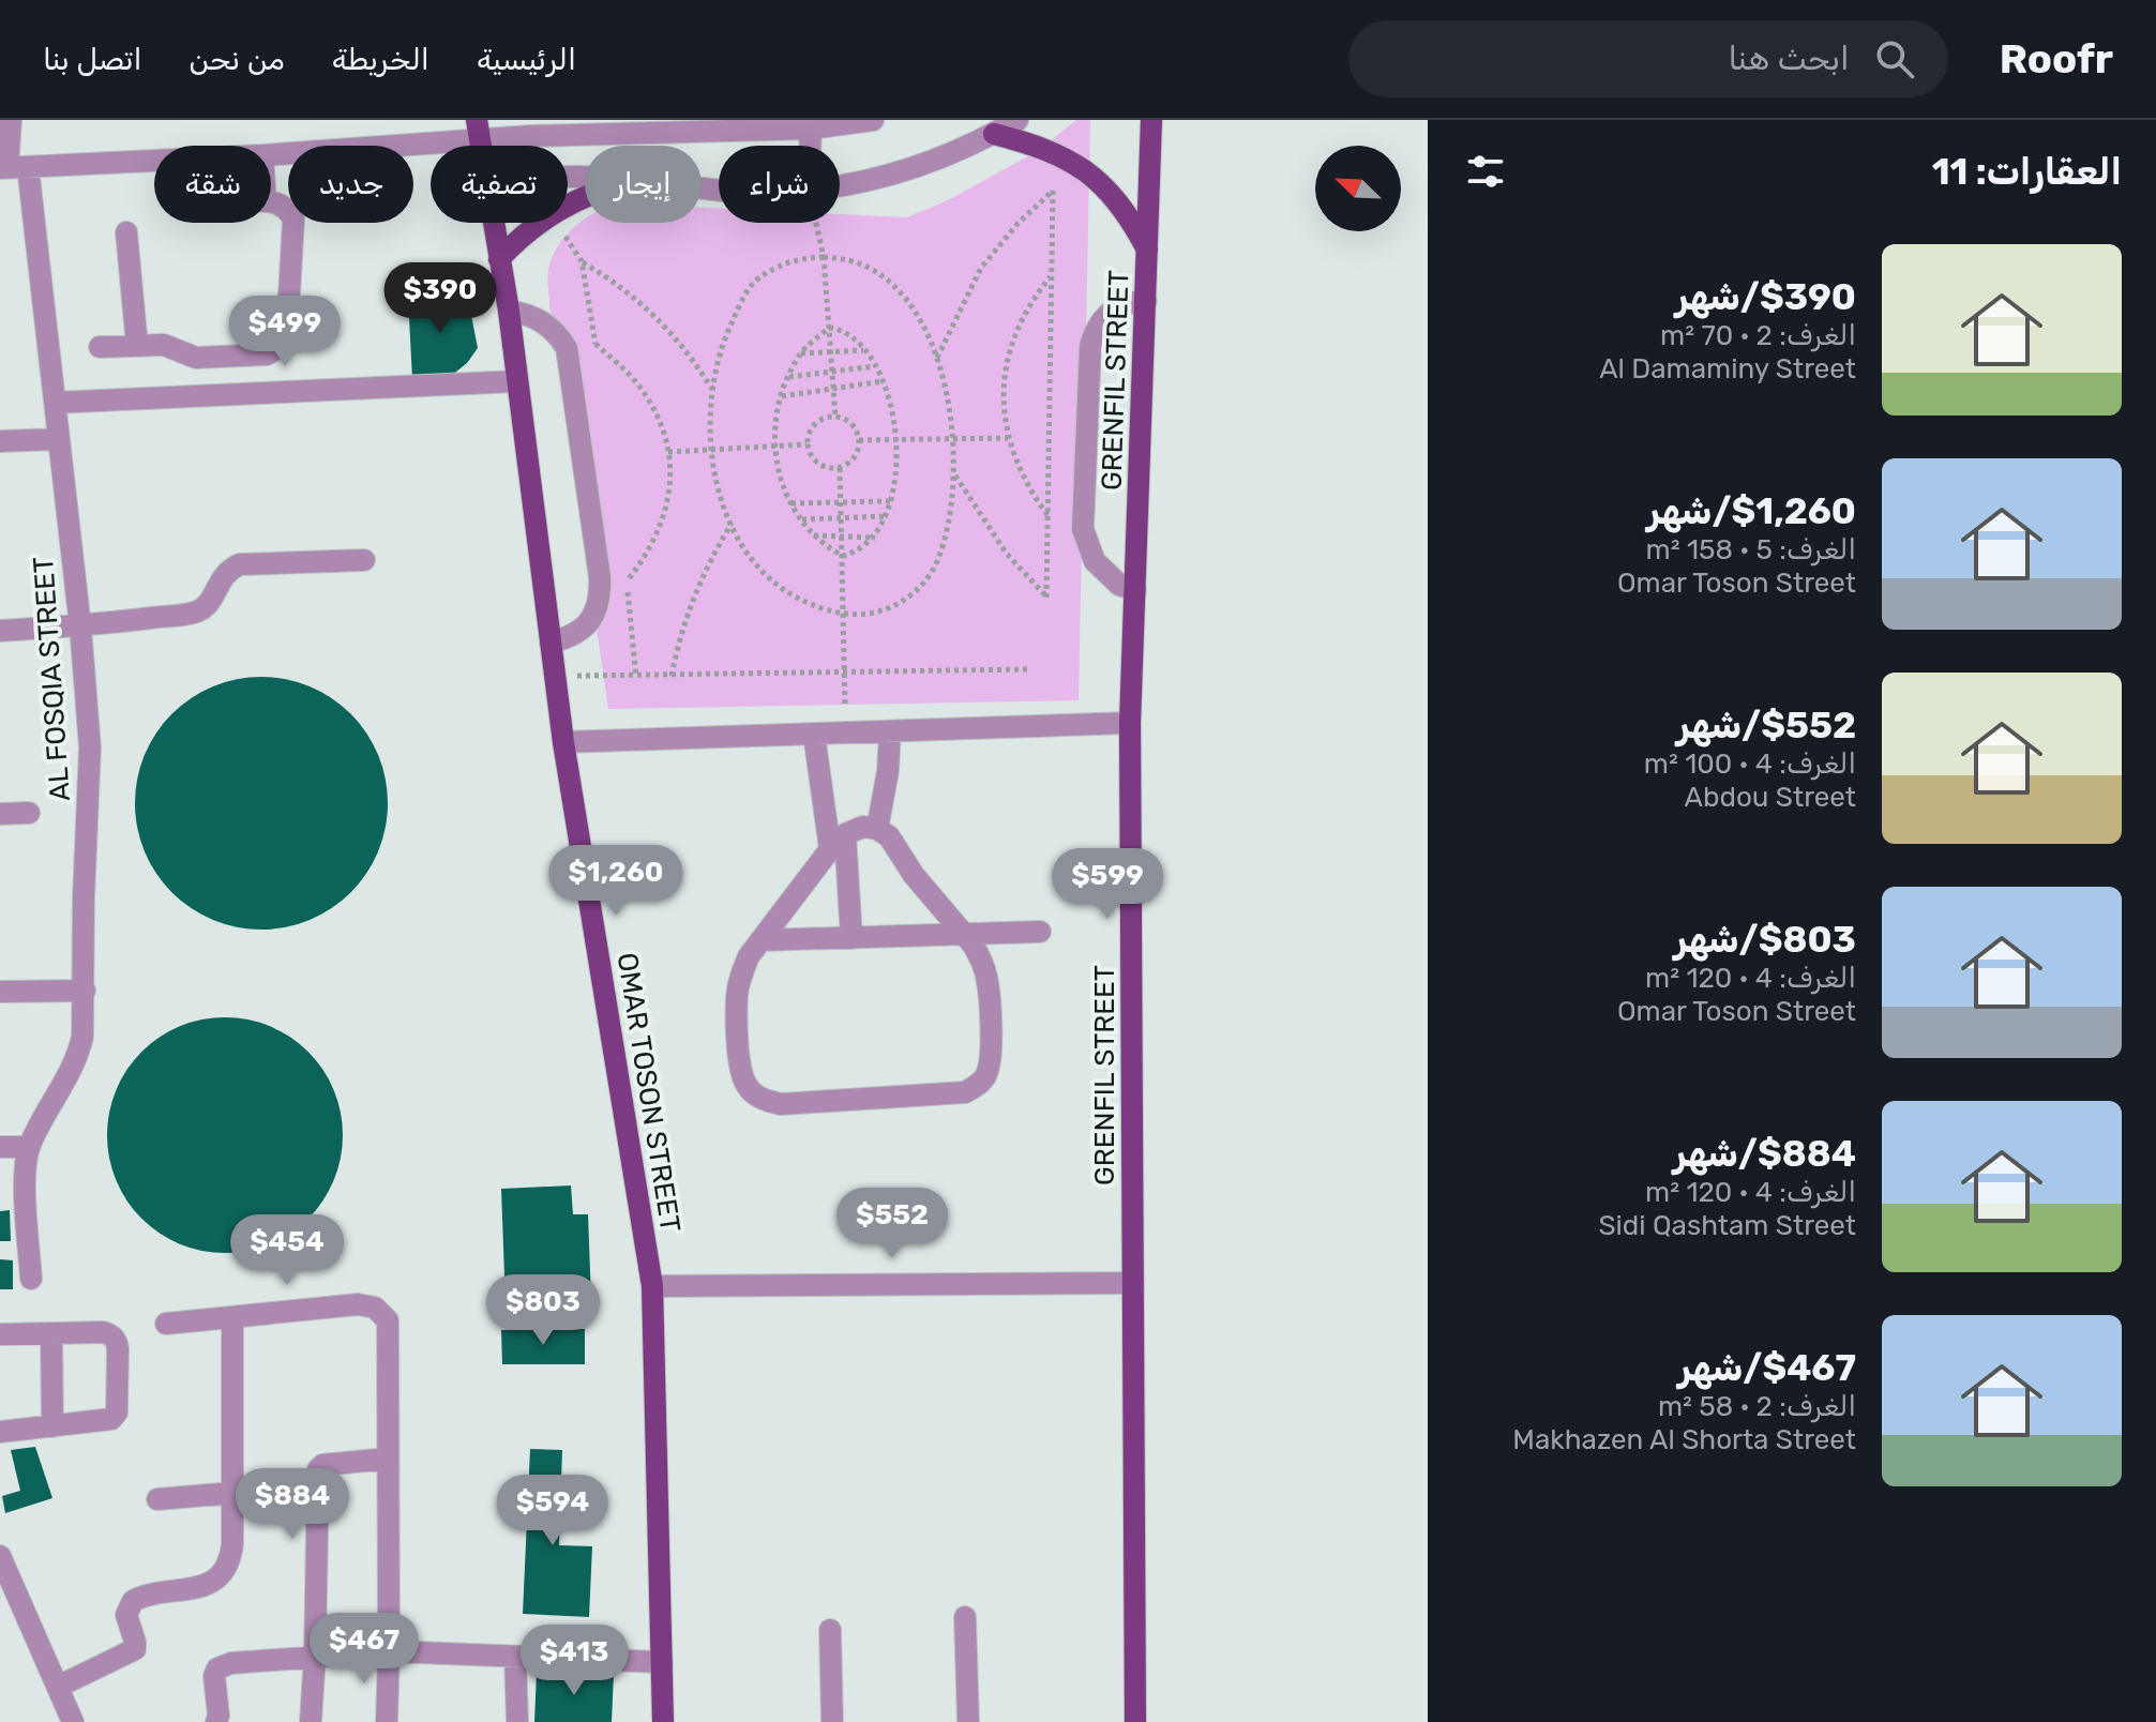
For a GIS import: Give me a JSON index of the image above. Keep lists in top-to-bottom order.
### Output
{
  "streets": {
    "main road": ["GRENFIL STREET", "OMAR TOSON STREET"],
    "street": ["AL FOSQIA STREET"]
  },
  "north": "top left",
  "page": {
    "header": "Roofr",
    "search": "ابحث هنا",
    "nav": [
      "الرئيسية",
      "الخريطة",
      "من نحن",
      "اتصل بنا"
    ],
    "heading": "العقارات: 11",
    "chip": [
      "شراء",
      "إيجار",
      "تصفية",
      "جديد",
      "شقة"
    ],
    "list": [
      {
        "name": "$390/شهر",
        "note": "الغرف: 2 · 70 m² · Al Damaminy Street"
      },
      {
        "name": "$1,260/شهر",
        "note": "الغرف: 5 · 158 m² · Omar Toson Street"
      },
      {
        "name": "$552/شهر",
        "note": "الغرف: 4 · 100 m² · Abdou Street"
      },
      {
        "name": "$803/شهر",
        "note": "الغرف: 4 · 120 m² · Omar Toson Street"
      },
      {
        "name": "$884/شهر",
        "note": "الغرف: 4 · 120 m² · Sidi Qashtam Street"
      },
      {
        "name": "$467/شهر",
        "note": "الغرف: 2 · 58 m² · Makhazen Al Shorta Street"
      }
    ],
    "price": [
      "$390",
      "$499",
      "$1,260",
      "$599",
      "$552",
      "$454",
      "$803",
      "$884",
      "$594",
      "$467",
      "$413"
    ]
  }
}
